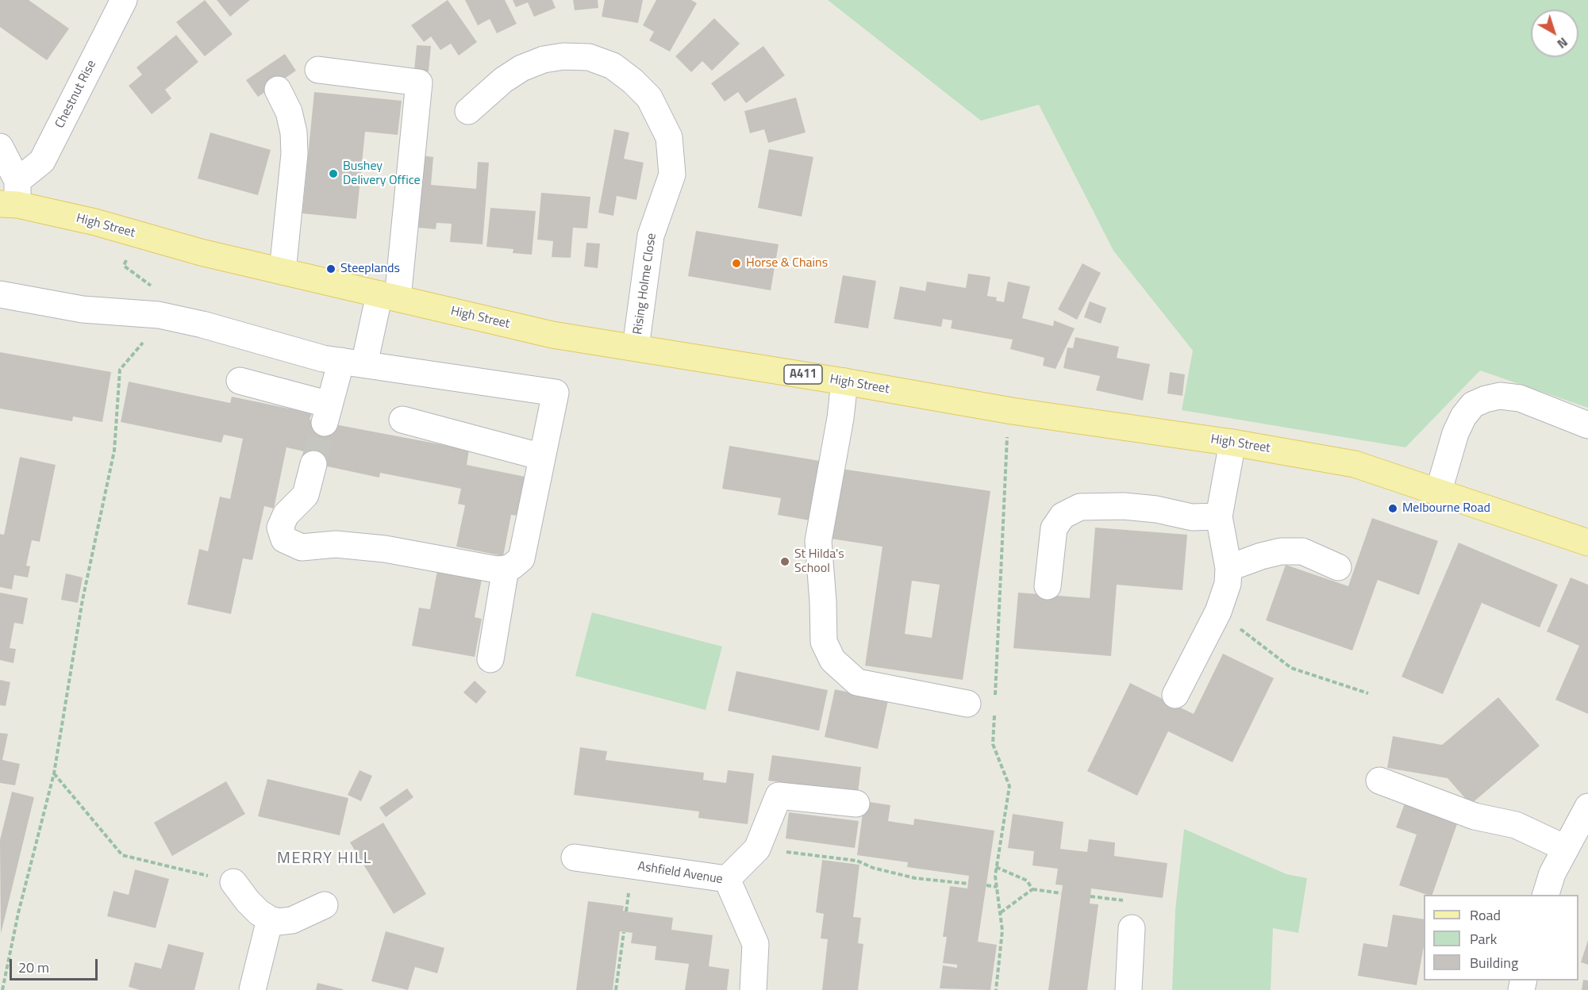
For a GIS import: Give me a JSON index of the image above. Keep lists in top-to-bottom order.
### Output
{
  "streets": {
    "main road": ["High Street", "A411"],
    "street": ["Chestnut Rise", "Rising Holme Close", "Ashfield Avenue"]
  },
  "crossings": [
    ["Chestnut Rise", "High Street"],
    ["High Street", "Rising Holme Close"]
  ],
  "districts": ["MERRY HILL"],
  "places": [
    "Bushey Delivery Office",
    "Horse & Chains",
    "Steeplands",
    "Melbourne Road",
    "St Hilda's School"
  ],
  "legend": ["Road", "Park", "Building"],
  "scale_bar": "20 m",
  "north": "bottom right"
}
